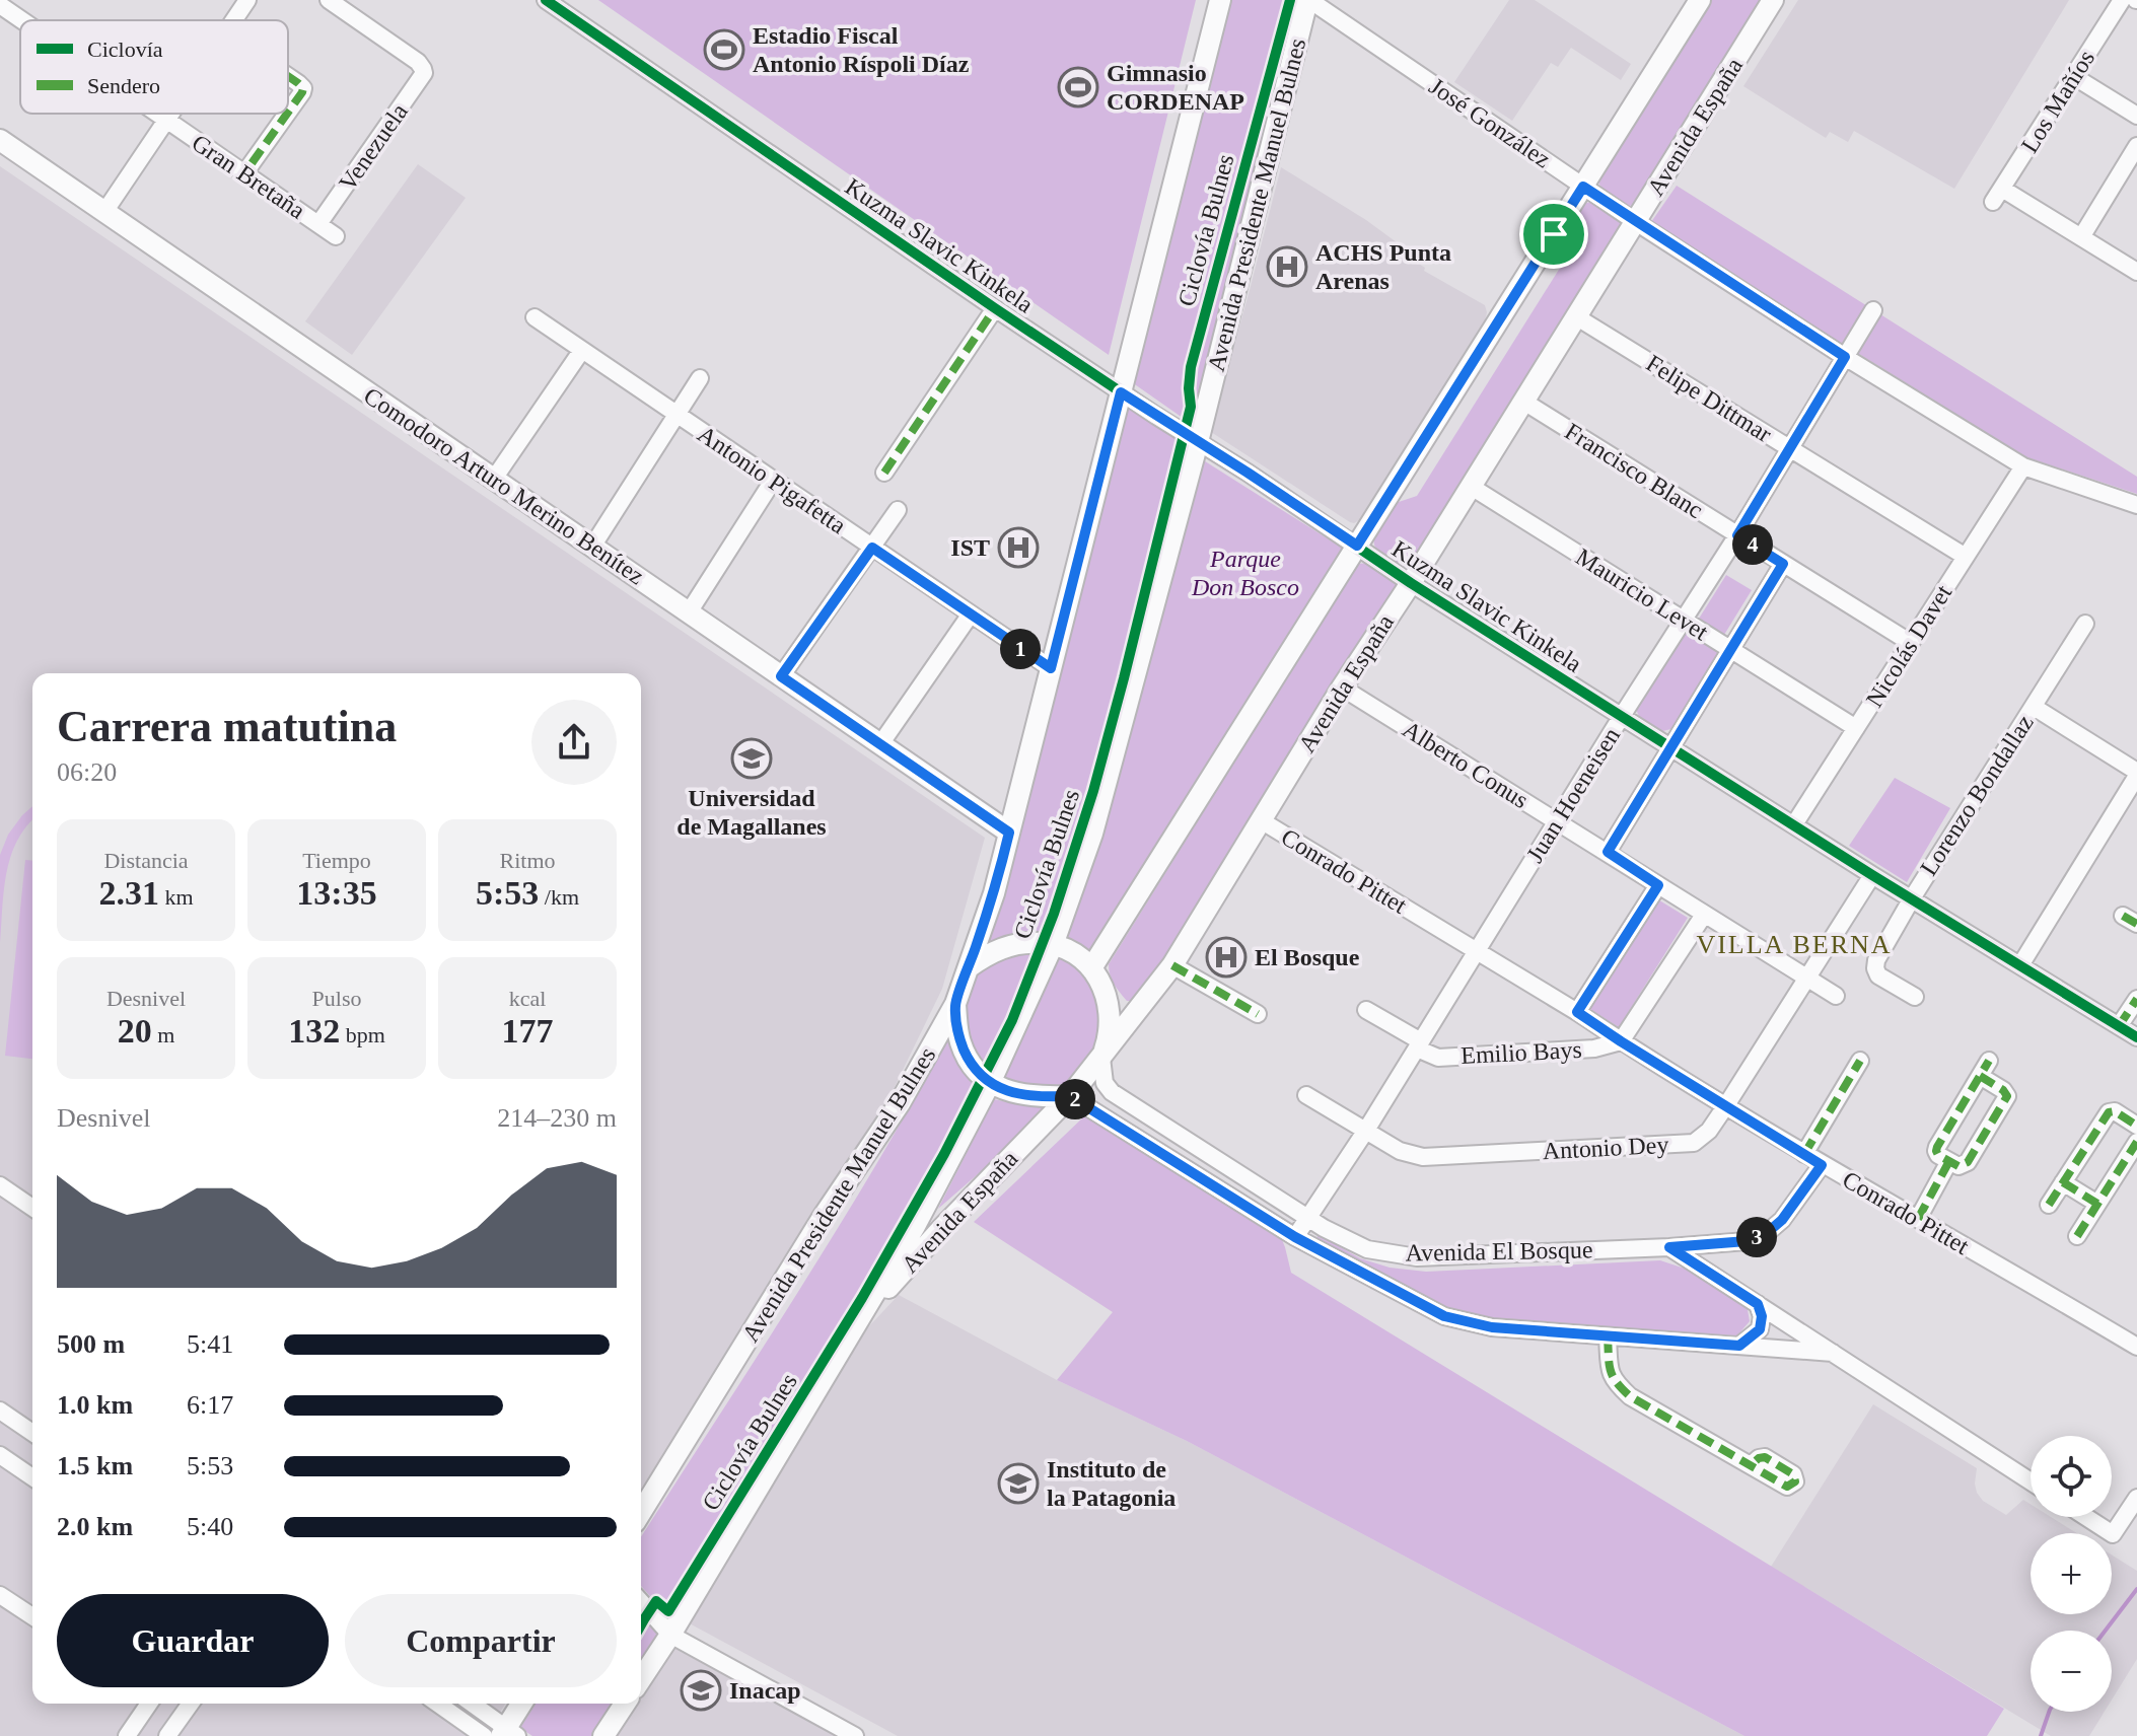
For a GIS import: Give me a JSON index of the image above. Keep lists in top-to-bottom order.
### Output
{
  "streets": {
    "main road": ["Avenida España", "Avenida Presidente Manuel Bulnes", "Comodoro Arturo Merino Benítez"],
    "street": [
      "Los Mañíos",
      "José González",
      "Venezuela",
      "Gran Bretaña",
      "Kuzma Slavic Kinkela",
      "Felipe Dittmar",
      "Francisco Blanc",
      "Antonio Pigafetta",
      "Mauricio Levet",
      "Nicolás Davet",
      "Alberto Conus",
      "Juan Hoeneisen",
      "Lorenzo Bondallaz",
      "Conrado Pittet",
      "Emilio Bays",
      "Antonio Dey",
      "Avenida El Bosque"
    ],
    "cycle path": ["Ciclovía Bulnes"]
  },
  "crossings": [
    ["José González", "Avenida España"],
    ["José González", "Avenida Presidente Manuel Bulnes"],
    ["José González", "Nicolás Davet"],
    ["José González", "Juan Hoeneisen"],
    ["Avenida España", "Avenida Presidente Manuel Bulnes"],
    ["Avenida España", "Kuzma Slavic Kinkela"],
    ["Avenida España", "Felipe Dittmar"],
    ["Avenida España", "Francisco Blanc"],
    ["Avenida España", "Mauricio Levet"],
    ["Avenida España", "Alberto Conus"],
    ["Avenida España", "Conrado Pittet"],
    ["Avenida España", "Avenida El Bosque"],
    ["Venezuela", "Gran Bretaña"],
    ["Avenida Presidente Manuel Bulnes", "Kuzma Slavic Kinkela"],
    ["Avenida Presidente Manuel Bulnes", "Antonio Pigafetta"],
    ["Avenida Presidente Manuel Bulnes", "Comodoro Arturo Merino Benítez"],
    ["Kuzma Slavic Kinkela", "Nicolás Davet"],
    ["Kuzma Slavic Kinkela", "Juan Hoeneisen"],
    ["Kuzma Slavic Kinkela", "Lorenzo Bondallaz"],
    ["Kuzma Slavic Kinkela", "Antonio Dey"],
    ["Felipe Dittmar", "Nicolás Davet"],
    ["Felipe Dittmar", "Juan Hoeneisen"],
    ["Francisco Blanc", "Nicolás Davet"],
    ["Francisco Blanc", "Juan Hoeneisen"],
    ["Mauricio Levet", "Nicolás Davet"],
    ["Mauricio Levet", "Juan Hoeneisen"],
    ["Alberto Conus", "Juan Hoeneisen"],
    ["Alberto Conus", "Antonio Dey"],
    ["Juan Hoeneisen", "Conrado Pittet"],
    ["Juan Hoeneisen", "Emilio Bays"],
    ["Juan Hoeneisen", "Antonio Dey"],
    ["Juan Hoeneisen", "Avenida El Bosque"],
    ["Conrado Pittet", "Emilio Bays"],
    ["Conrado Pittet", "Antonio Dey"]
  ],
  "districts": ["VILLA BERNA"],
  "parks": ["Parque Don Bosco"],
  "places": {
    "sports": ["Estadio Fiscal Antonio Ríspoli Díaz", "Gimnasio CORDENAP"],
    "hospital": ["ACHS Punta Arenas", "IST", "El Bosque"],
    "school or university": ["Universidad de Magallanes", "Instituto de la Patagonia", "Inacap"]
  },
  "legend": ["Ciclovía", "Sendero"],
  "page": {
    "pins": [
      "4",
      "1",
      "2",
      "3"
    ],
    "heading": ["Carrera matutina", "06:20"],
    "stats": [
      ["Distancia", "2.31 km"],
      ["Tiempo", "13:35"],
      ["Ritmo", "5:53 /km"],
      ["Desnivel", "20 m"],
      ["Pulso", "132 bpm"],
      ["kcal", "177"]
    ],
    "chart": ["Desnivel", "214–230 m"],
    "list": [
      {
        "name": "500 m",
        "note": "5:41"
      },
      {
        "name": "1.0 km",
        "note": "6:17"
      },
      {
        "name": "1.5 km",
        "note": "5:53"
      },
      {
        "name": "2.0 km",
        "note": "5:40"
      }
    ],
    "map_buttons": ["+", "−"],
    "buttons": ["Guardar", "Compartir"]
  }
}
